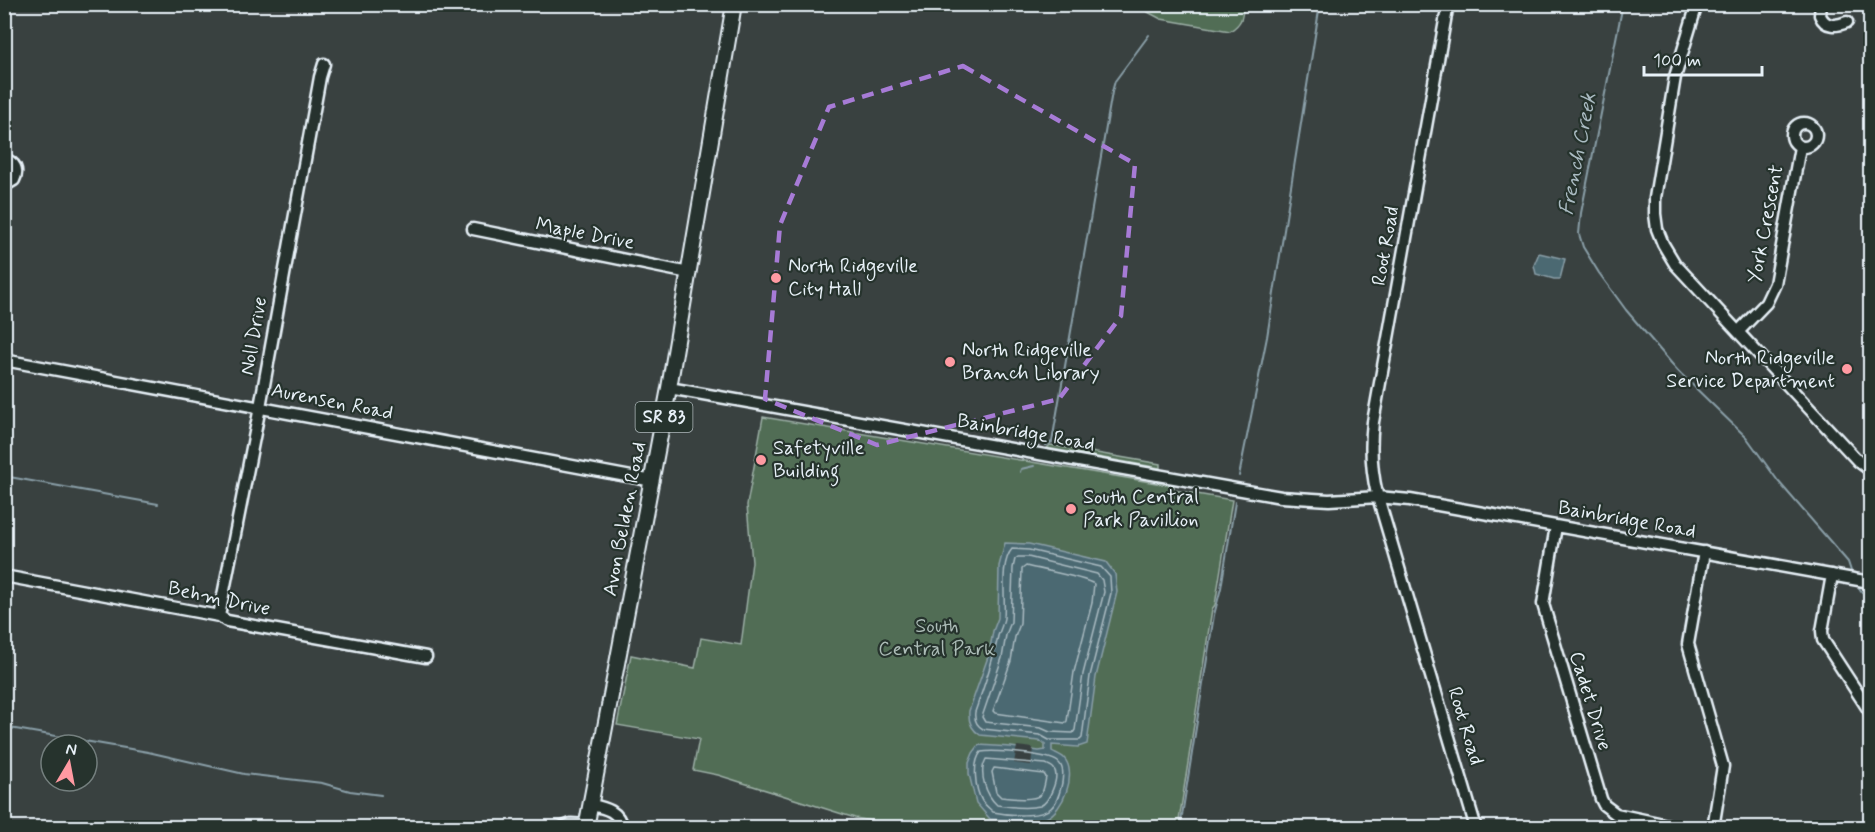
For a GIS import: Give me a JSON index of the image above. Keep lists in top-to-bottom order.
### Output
{
  "streets": {
    "main road": ["SR 83", "Avon Belden Road"],
    "street": [
      "York Crescent",
      "Maple Drive",
      "Root Road",
      "Noll Drive",
      "Aurensen Road",
      "Bainbridge Road",
      "Behm Drive",
      "Cadet Drive"
    ]
  },
  "crossings": [
    ["Maple Drive", "Avon Belden Road"],
    ["Root Road", "Bainbridge Road"],
    ["Noll Drive", "Aurensen Road"],
    ["Noll Drive", "Behm Drive"],
    ["Aurensen Road", "Avon Belden Road"],
    ["Bainbridge Road", "Avon Belden Road"],
    ["Bainbridge Road", "Cadet Drive"]
  ],
  "water": ["French Creek"],
  "parks": ["South Central Park"],
  "places": [
    "North Ridgeville City Hall",
    "North Ridgeville Branch Library",
    "North Ridgeville Service Department",
    "Safetyville Building",
    "South Central Park Pavillion"
  ],
  "scale_bar": "100 m",
  "north": "top"
}
